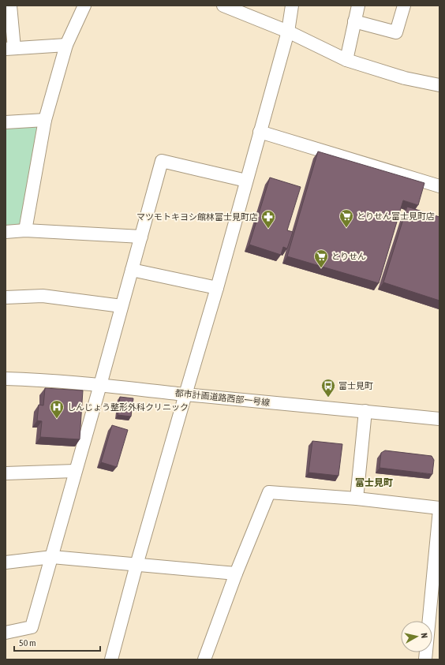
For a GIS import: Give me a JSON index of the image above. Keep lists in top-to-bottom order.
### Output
{
  "streets": {
    "street": ["都市計画道路西部一号線"]
  },
  "districts": ["富士見町"],
  "places": {
    "supermarket": ["とりせん富士見町店", "とりせん"],
    "pharmacy": ["マツモトキヨシ館林富士見町店"],
    "bus stop": ["富士見町"],
    "hospital": ["しんじょう整形外科クリニック"]
  },
  "scale_bar": "50 m",
  "north": "right"
}
